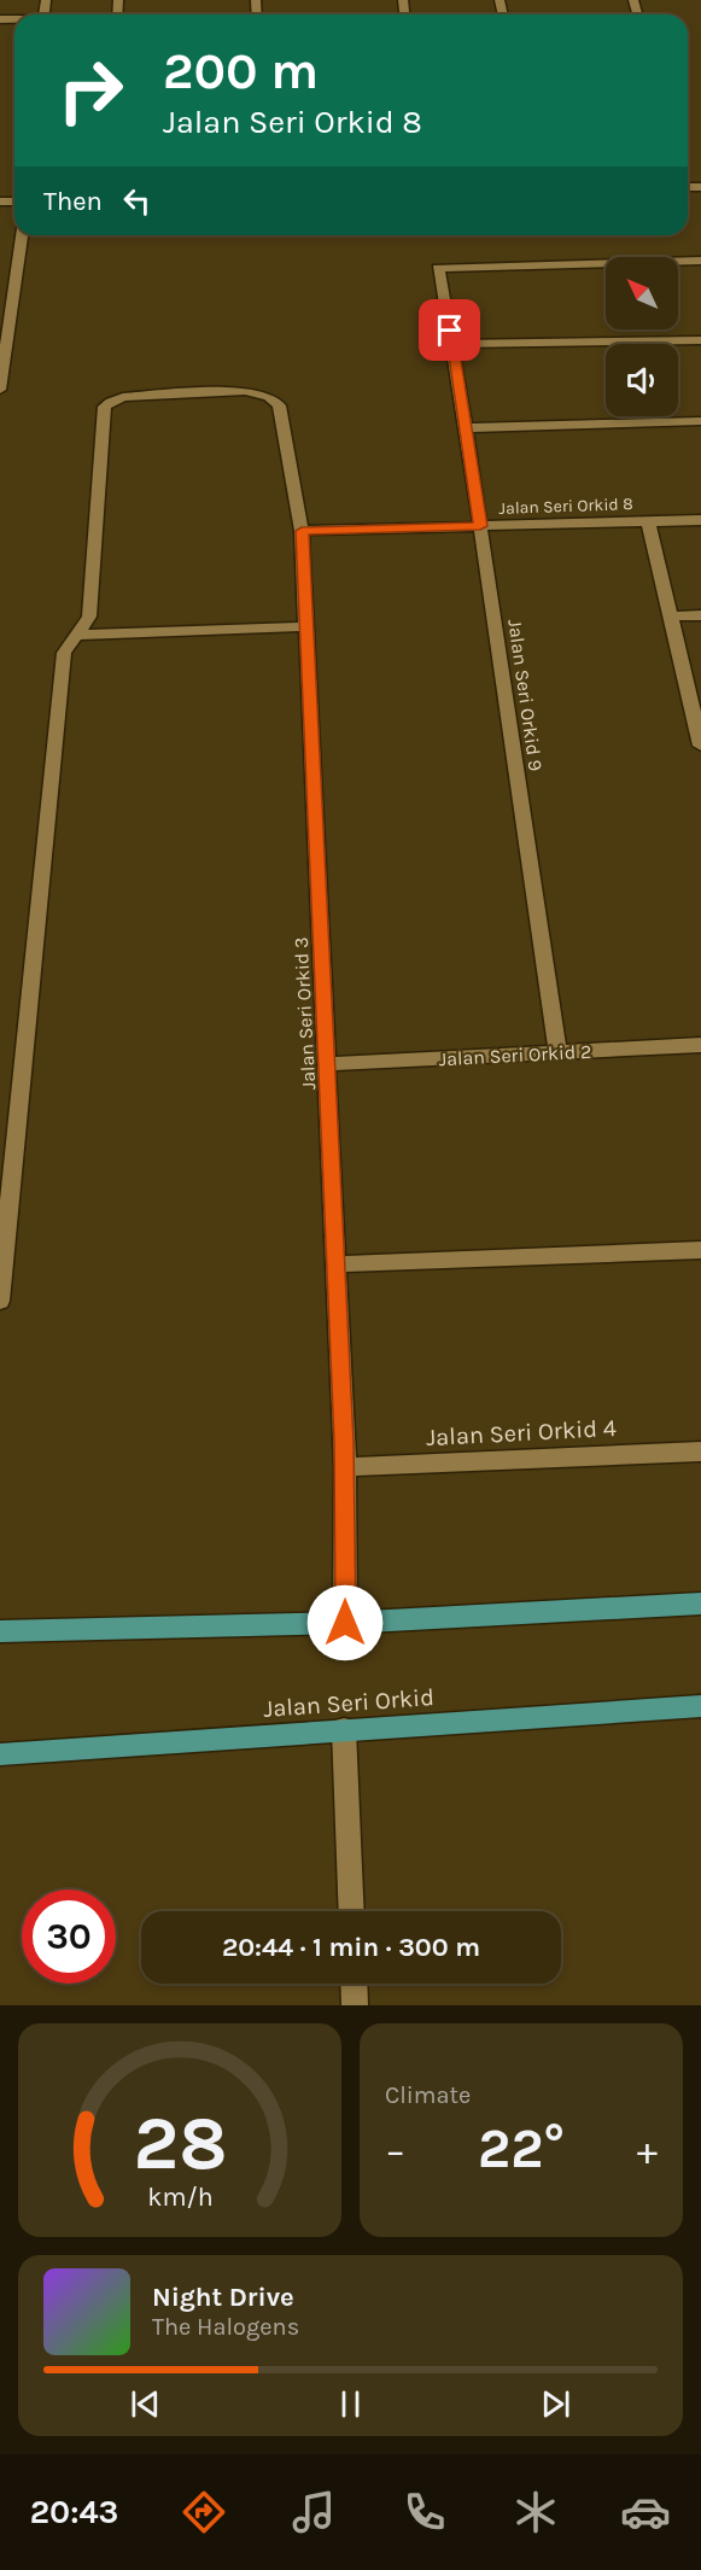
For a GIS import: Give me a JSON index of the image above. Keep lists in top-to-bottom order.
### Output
{
  "streets": {
    "main road": ["Jalan Seri Orkid"],
    "street": [
      "Jalan Seri Orkid 8",
      "Jalan Seri Orkid 9",
      "Jalan Seri Orkid 3",
      "Jalan Seri Orkid 2",
      "Jalan Seri Orkid 4"
    ]
  },
  "crossings": [
    ["Jalan Seri Orkid 8", "Jalan Seri Orkid 9"],
    ["Jalan Seri Orkid 8", "Jalan Seri Orkid 3"],
    ["Jalan Seri Orkid 9", "Jalan Seri Orkid 2"],
    ["Jalan Seri Orkid 3", "Jalan Seri Orkid 2"],
    ["Jalan Seri Orkid 3", "Jalan Seri Orkid 4"]
  ],
  "north": "top left",
  "page": {
    "turn": ["200 m", "Jalan Seri Orkid 8"],
    "then": "Then",
    "limit": "30",
    "trip": "20:44 · 1 min · 300 m",
    "tile": "Climate",
    "heat": ["−", "22°", "+"],
    "song": ["Night Drive", "The Halogens"],
    "tabs": "20:43",
    "gauge": ["28", "km/h"]
  }
}
